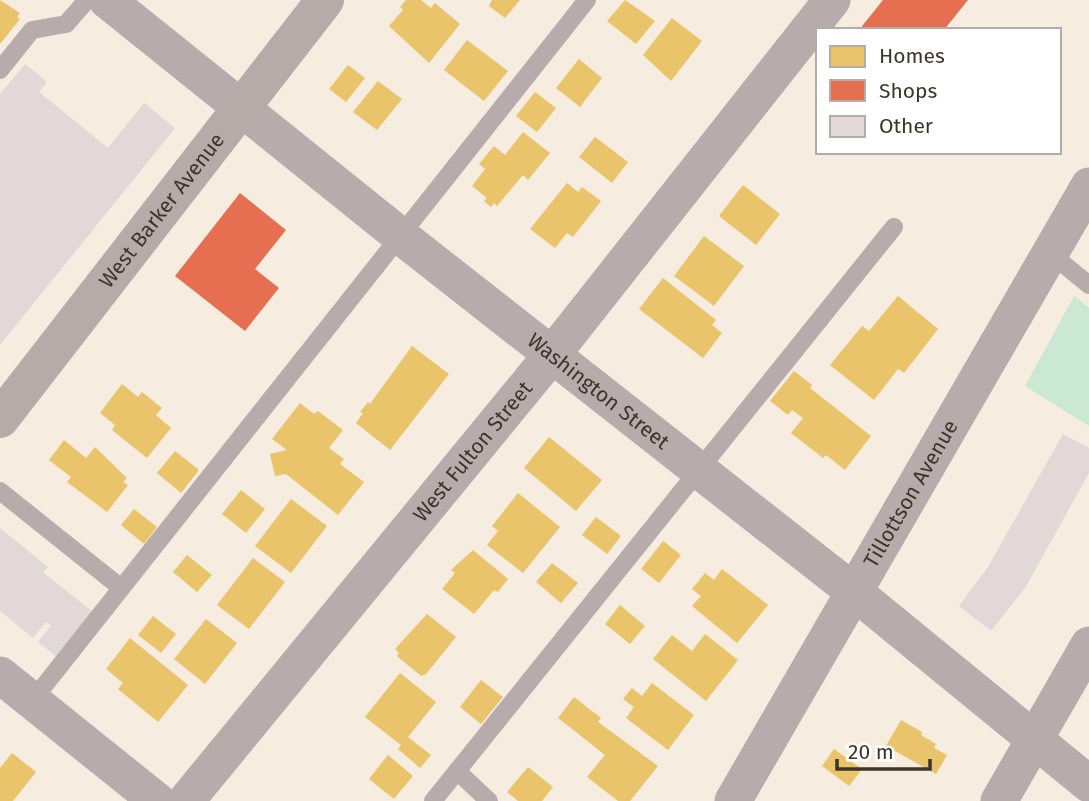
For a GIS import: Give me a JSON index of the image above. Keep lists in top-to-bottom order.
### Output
{
  "streets": {
    "street": [
      "West Barker Avenue",
      "Washington Street",
      "West Fulton Street",
      "Tillottson Avenue"
    ]
  },
  "crossings": [
    ["West Barker Avenue", "Washington Street"],
    ["Washington Street", "West Fulton Street"],
    ["Washington Street", "Tillottson Avenue"]
  ],
  "legend": ["Homes", "Shops", "Other"],
  "scale_bar": "20 m"
}
